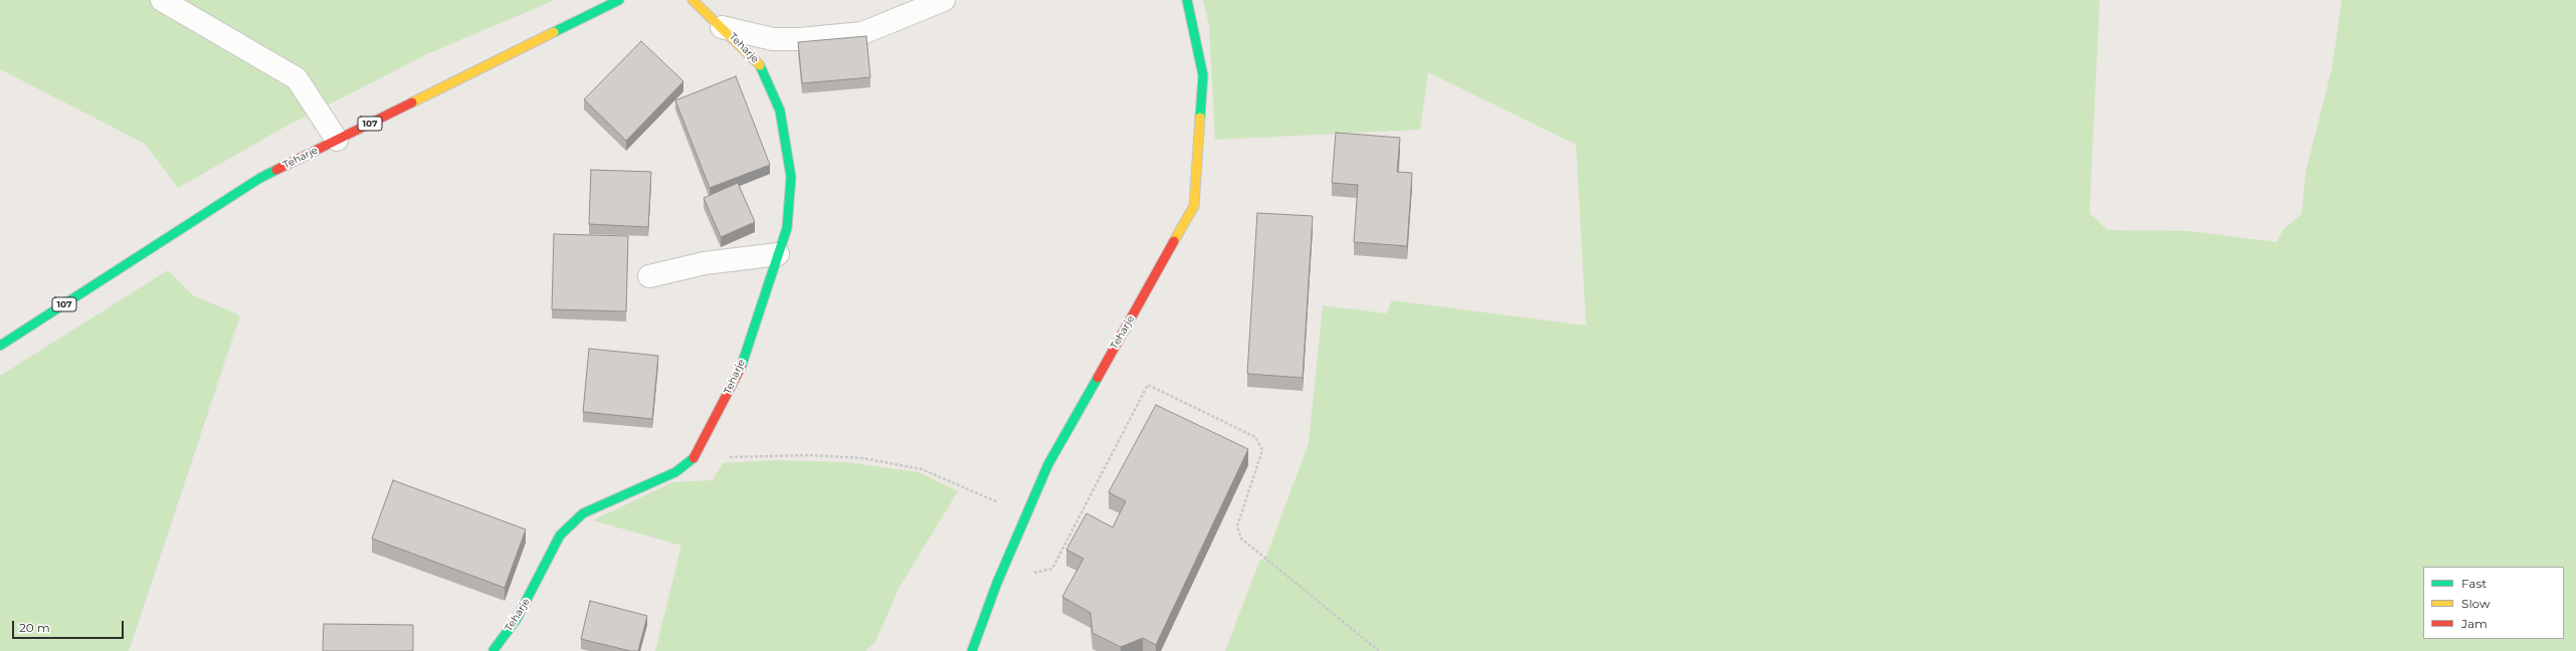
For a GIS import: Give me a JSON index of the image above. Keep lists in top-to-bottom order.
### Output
{
  "streets": {
    "street": ["Teharje", "107"]
  },
  "legend": ["Fast", "Slow", "Jam"],
  "scale_bar": "20 m"
}
